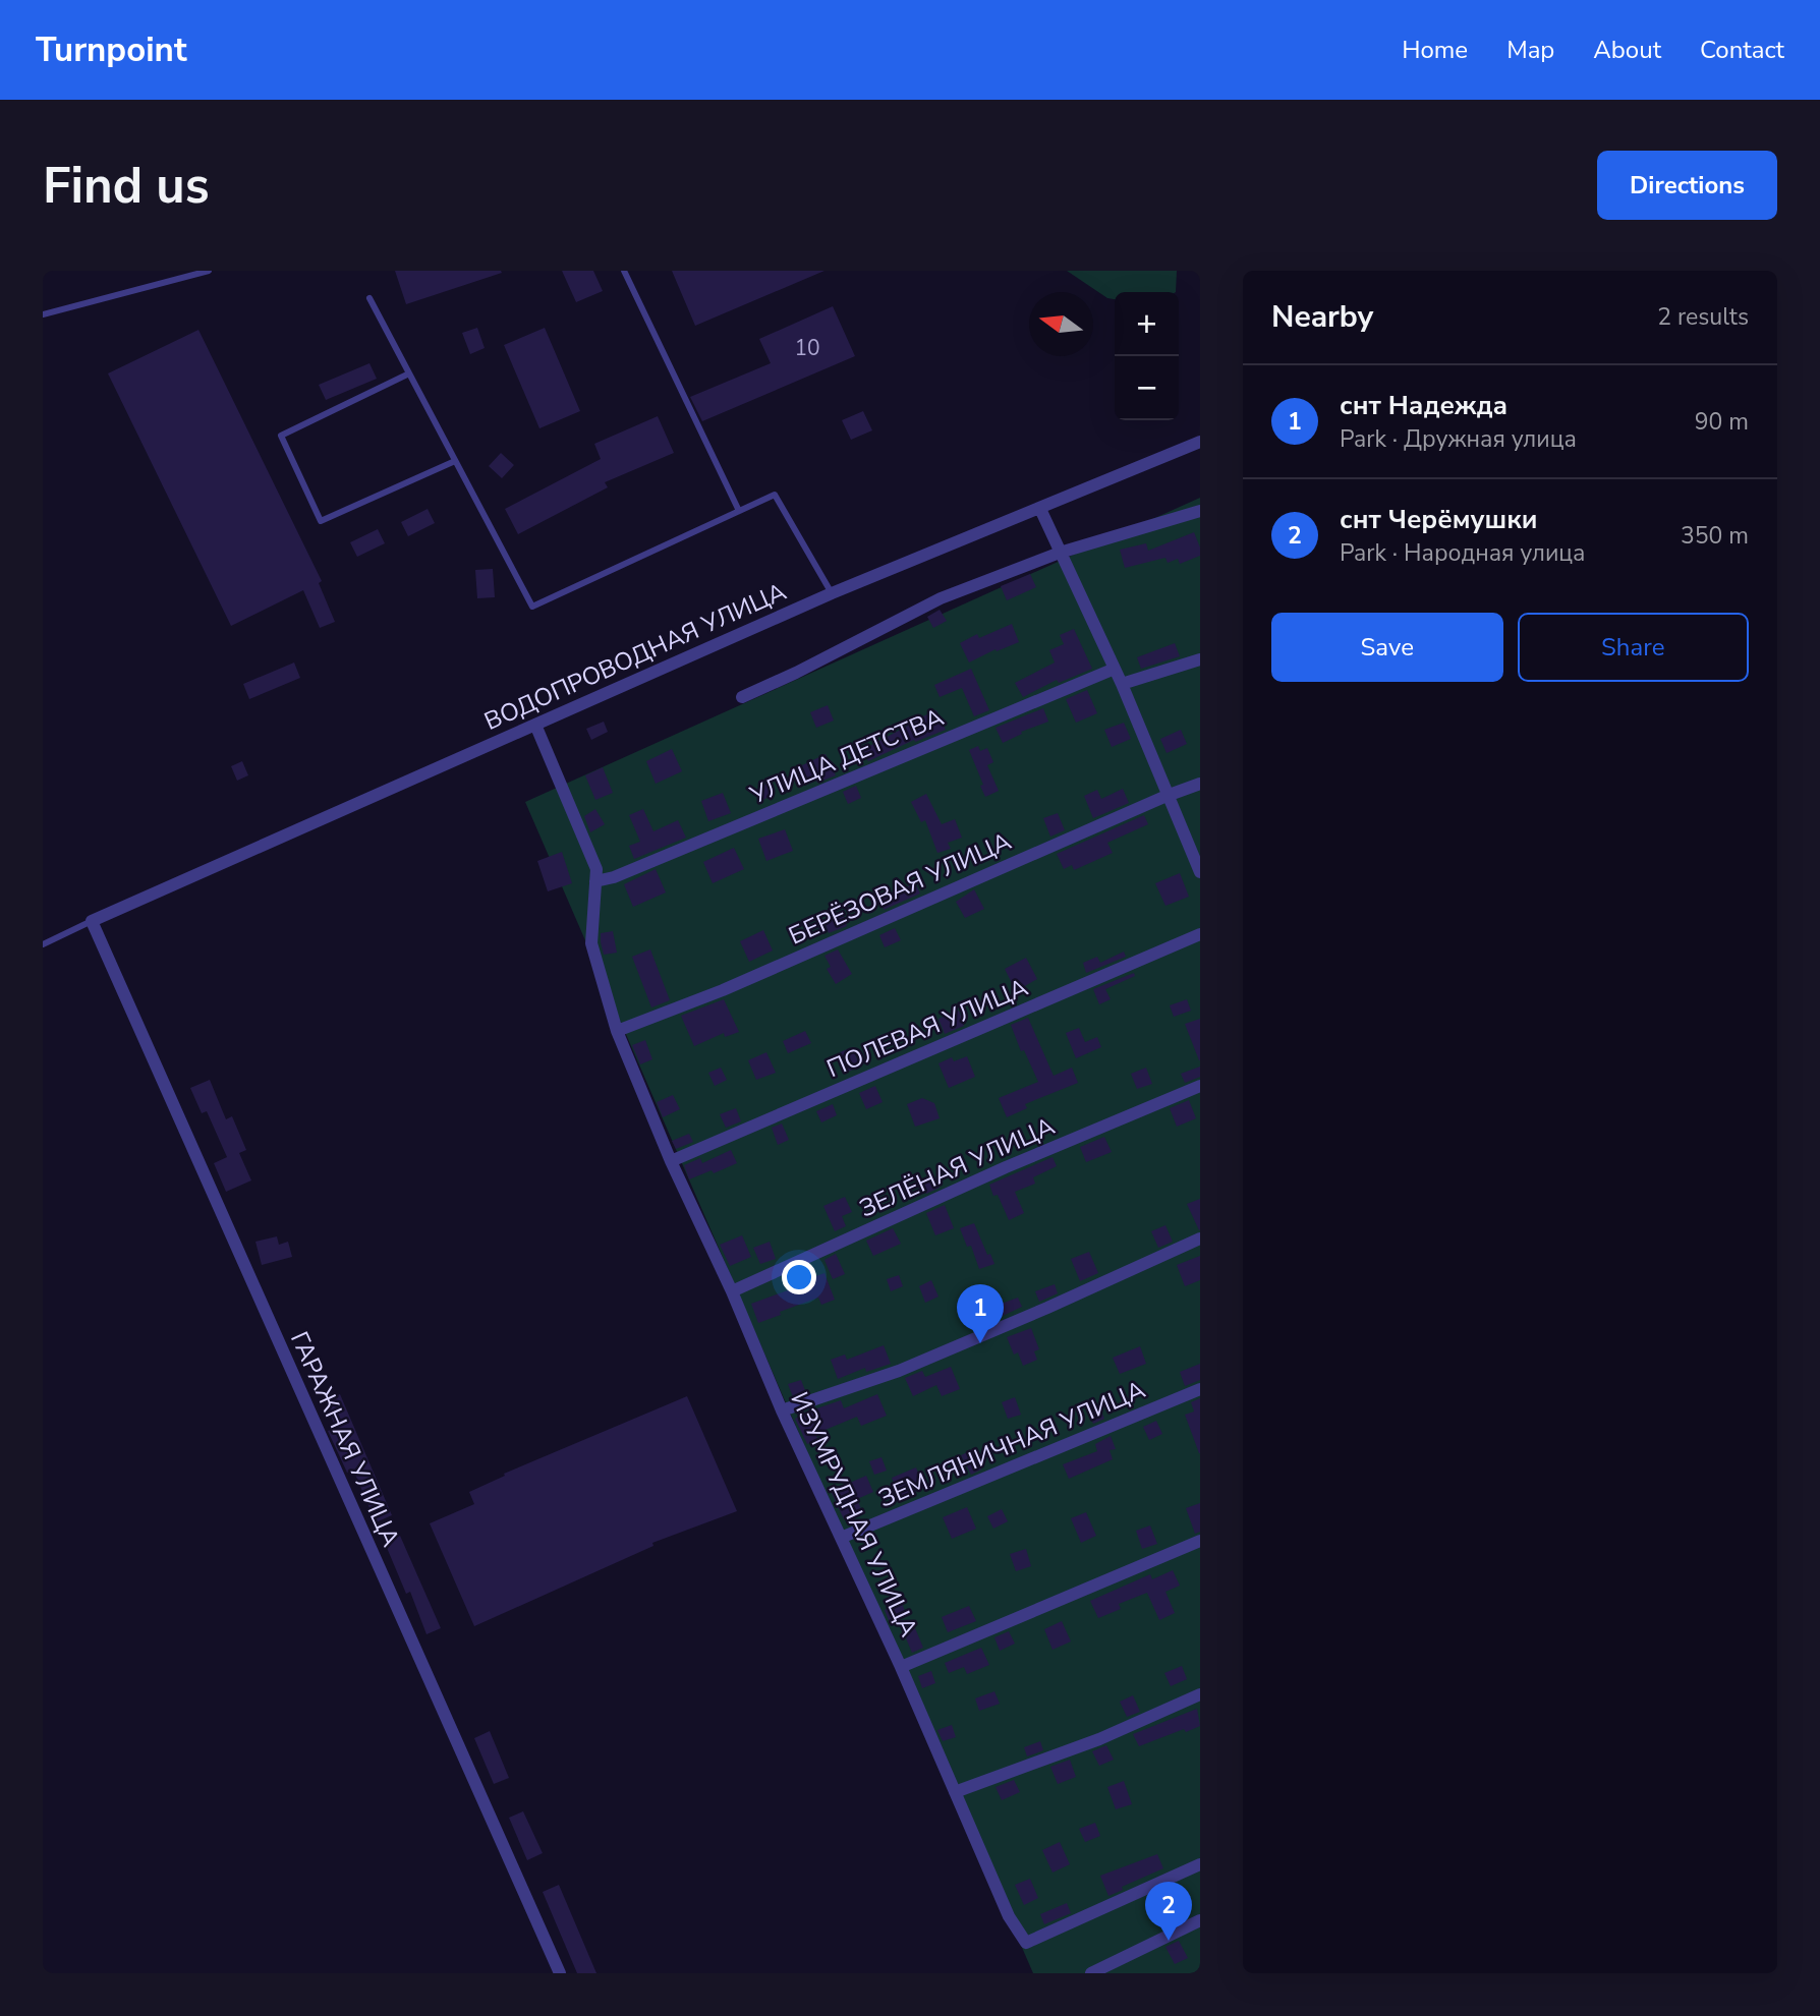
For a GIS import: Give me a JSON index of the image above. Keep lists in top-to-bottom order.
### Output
{
  "streets": {
    "street": [
      "ВОДОПРОВОДНАЯ УЛИЦА",
      "УЛИЦА ДЕТСТВА",
      "БЕРЁЗОВАЯ УЛИЦА",
      "ПОЛЕВАЯ УЛИЦА",
      "ЗЕЛЁНАЯ УЛИЦА",
      "ГАРАЖНАЯ УЛИЦА",
      "ЗЕМЛЯНИЧНАЯ УЛИЦА",
      "ИЗУМРУДНАЯ УЛИЦА"
    ]
  },
  "crossings": [
    ["ВОДОПРОВОДНАЯ УЛИЦА", "ГАРАЖНАЯ УЛИЦА"],
    ["ВОДОПРОВОДНАЯ УЛИЦА", "ИЗУМРУДНАЯ УЛИЦА"],
    ["УЛИЦА ДЕТСТВА", "ИЗУМРУДНАЯ УЛИЦА"],
    ["БЕРЁЗОВАЯ УЛИЦА", "ИЗУМРУДНАЯ УЛИЦА"],
    ["ПОЛЕВАЯ УЛИЦА", "ИЗУМРУДНАЯ УЛИЦА"],
    ["ЗЕЛЁНАЯ УЛИЦА", "ИЗУМРУДНАЯ УЛИЦА"],
    ["ЗЕМЛЯНИЧНАЯ УЛИЦА", "ИЗУМРУДНАЯ УЛИЦА"]
  ],
  "house_numbers": ["10"],
  "north": "left",
  "page": {
    "header": "Turnpoint",
    "nav": [
      "Home",
      "Map",
      "About",
      "Contact"
    ],
    "buttons": [
      "Directions",
      ["Save", "Share"]
    ],
    "title": "Find us",
    "heading": ["Nearby", "2 results"],
    "map_buttons": ["+", "−"],
    "list": [
      {
        "mark": "1",
        "name": "снт Надежда",
        "note": "Park · Дружная улица",
        "value": "90 m"
      },
      {
        "mark": "2",
        "name": "снт Черёмушки",
        "note": "Park · Народная улица",
        "value": "350 m"
      }
    ],
    "pins": ["1", "2"]
  }
}
